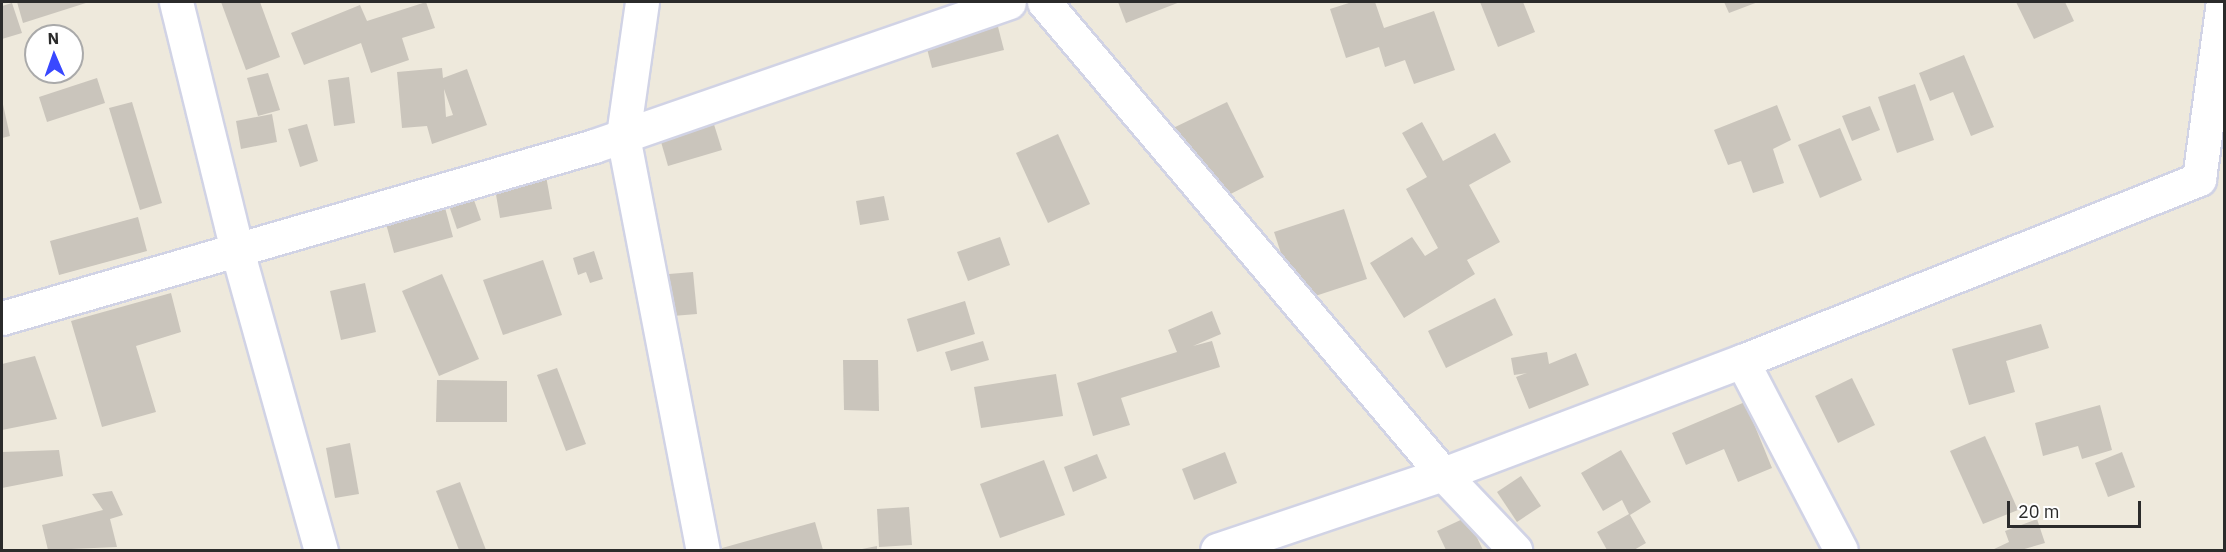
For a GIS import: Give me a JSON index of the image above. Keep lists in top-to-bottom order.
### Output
{
  "scale_bar": "20 m",
  "north": "top"
}
